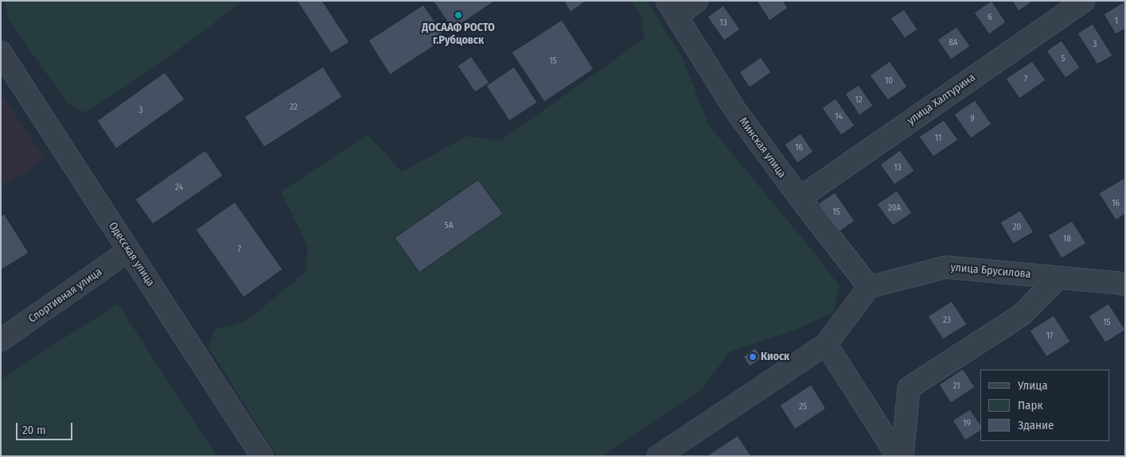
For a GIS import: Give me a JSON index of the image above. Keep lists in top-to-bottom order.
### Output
{
  "streets": {
    "street": [
      "улица Халтурина",
      "Минская улица",
      "Одесская улица",
      "улица Брусилова",
      "Спортивная улица"
    ]
  },
  "crossings": [
    ["улица Халтурина", "Минская улица"],
    ["Минская улица", "улица Брусилова"],
    ["Одесская улица", "Спортивная улица"]
  ],
  "places": ["ДОСААФ РОСТО г.Рубцовск", "Киоск"],
  "house_numbers": [
    "6",
    "1",
    "13",
    "8А",
    "3",
    "5",
    "15",
    "7",
    "10",
    "12",
    "22",
    "3",
    "14",
    "9",
    "11",
    "16",
    "13",
    "24",
    "16",
    "20А",
    "15",
    "5А",
    "20",
    "18",
    "7",
    "23",
    "15",
    "17",
    "21",
    "25",
    "19"
  ],
  "legend": ["Улица", "Парк", "Здание"],
  "scale_bar": "20 m"
}
